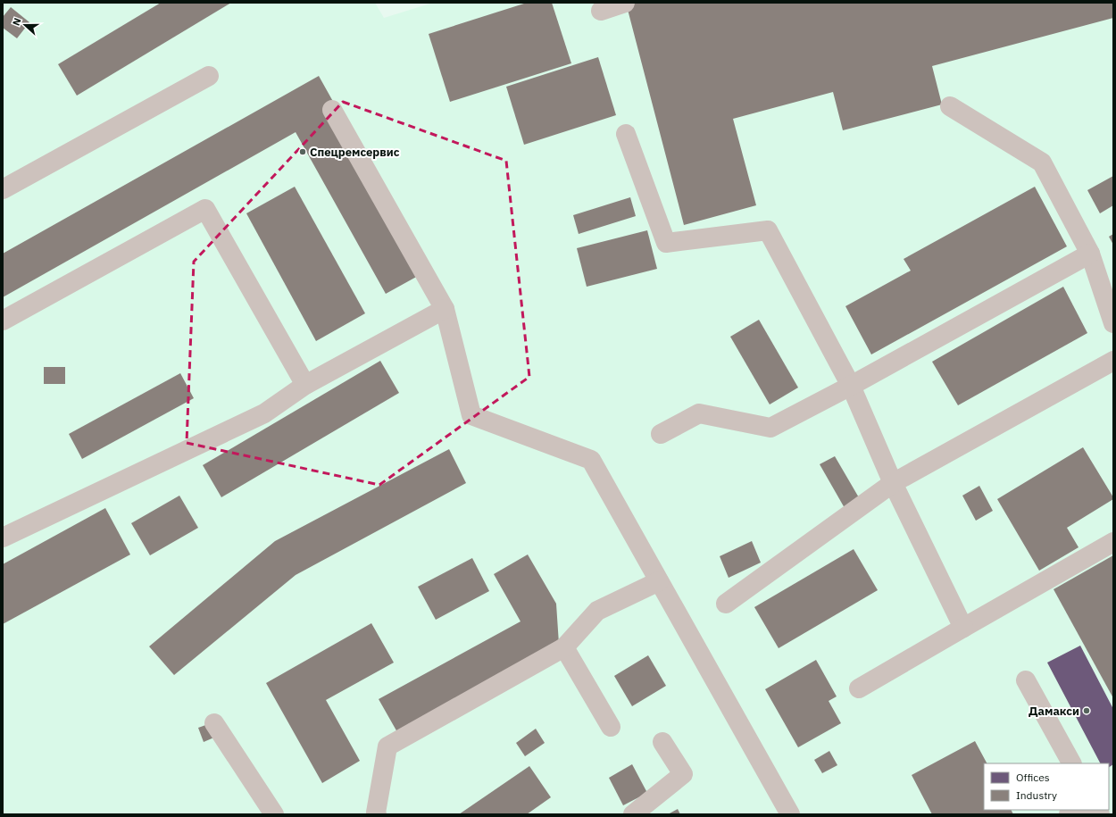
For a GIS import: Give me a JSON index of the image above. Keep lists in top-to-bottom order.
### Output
{
  "places": ["Спецремсервис", "Дамакси"],
  "legend": ["Offices", "Industry"],
  "north": "left"
}
